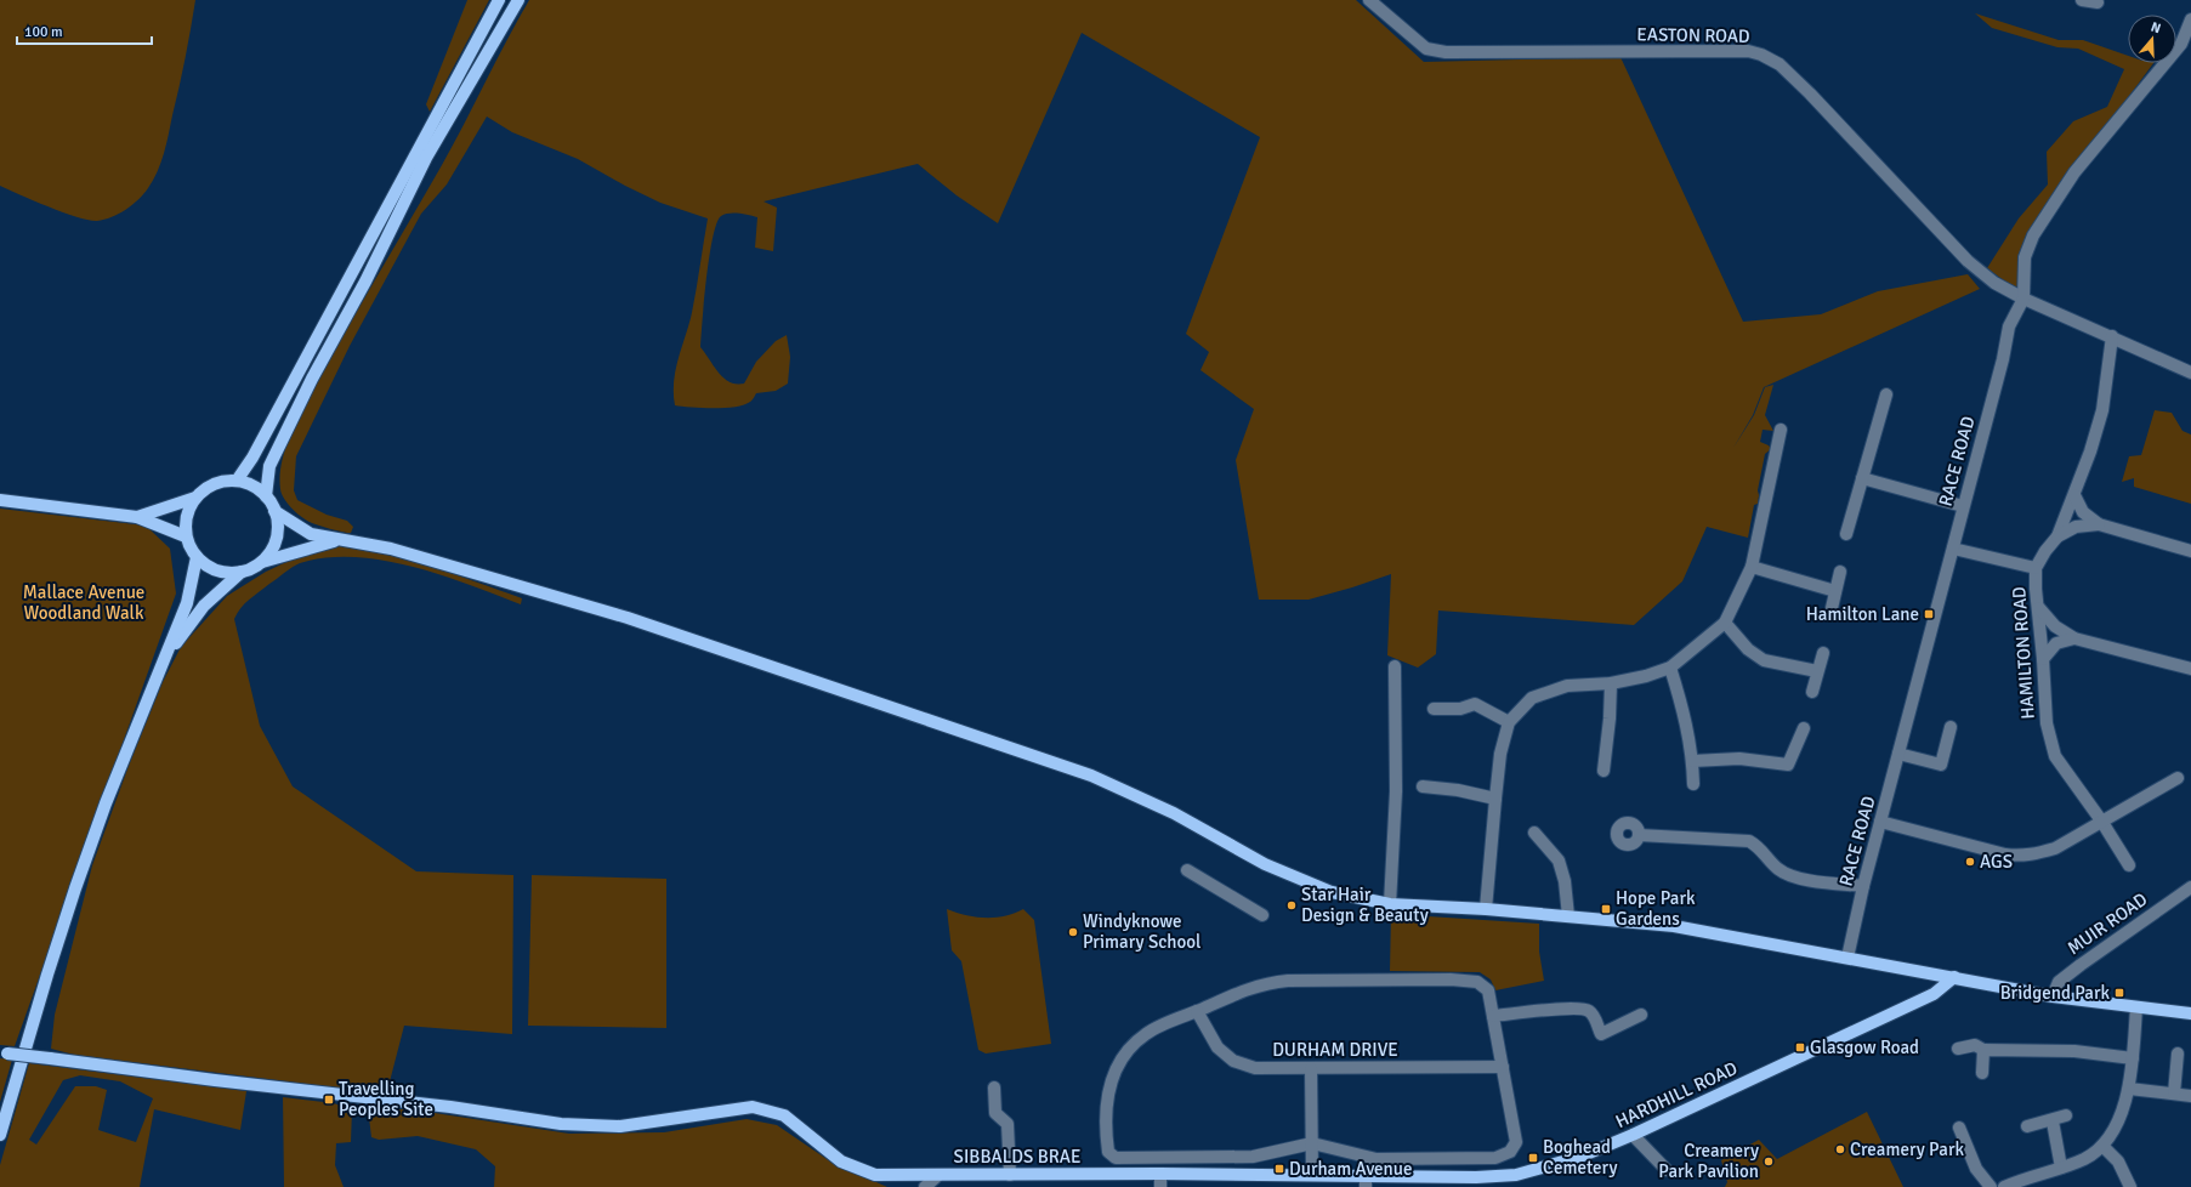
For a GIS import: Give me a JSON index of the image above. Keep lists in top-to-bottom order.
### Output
{
  "streets": {
    "main road": ["HARDHILL ROAD", "SIBBALDS BRAE"],
    "street": [
      "EASTON ROAD",
      "RACE ROAD",
      "HAMILTON ROAD",
      "MUIR ROAD",
      "DURHAM DRIVE"
    ]
  },
  "crossings": [
    ["EASTON ROAD", "RACE ROAD"],
    ["EASTON ROAD", "HAMILTON ROAD"],
    ["HARDHILL ROAD", "SIBBALDS BRAE"]
  ],
  "parks": ["Mallace Avenue Woodland Walk"],
  "places": {
    "transit": [
      "Hamilton Lane",
      "Hope Park Gardens",
      "Bridgend Park",
      "Glasgow Road",
      "Travelling Peoples Site",
      "Boghead Cemetery",
      "Durham Avenue"
    ],
    "other": [
      "AGS",
      "Star Hair Design & Beauty",
      "Windyknowe Primary School",
      "Creamery Park",
      "Creamery Park Pavilion"
    ]
  },
  "scale_bar": "100 m",
  "north": "top"
}
